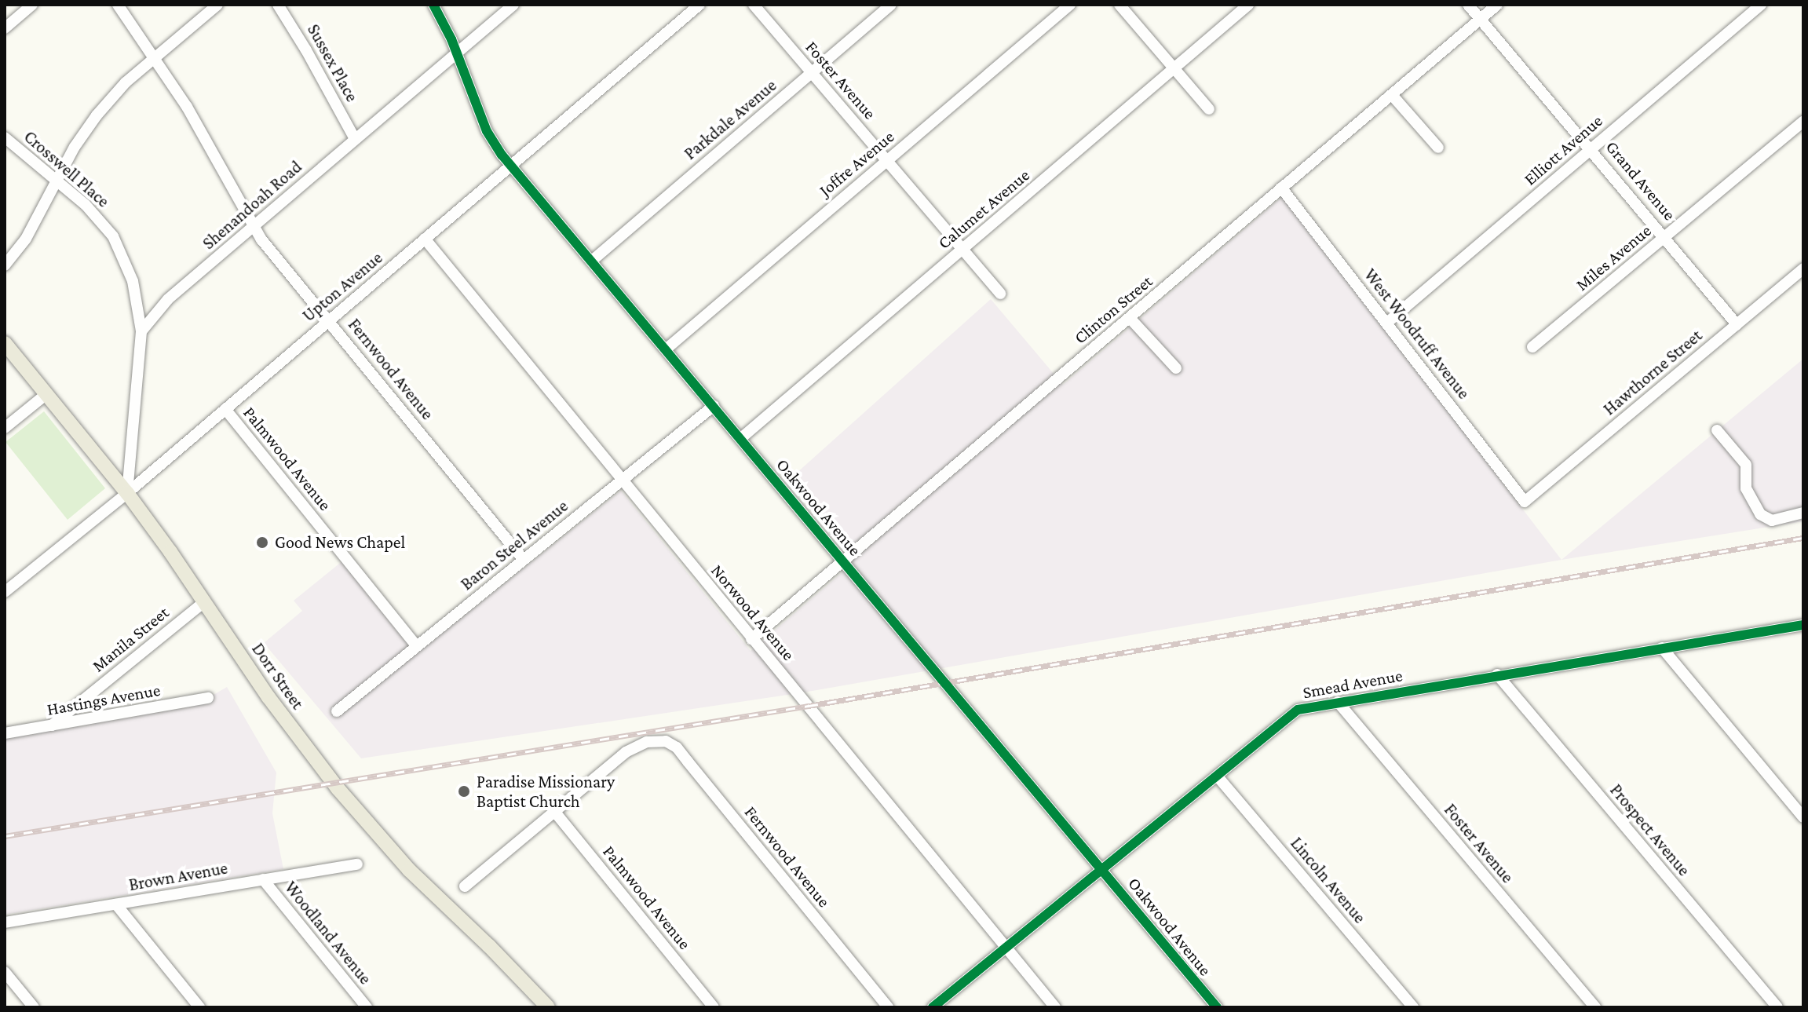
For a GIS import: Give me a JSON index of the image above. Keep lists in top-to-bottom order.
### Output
{
  "streets": {
    "main road": ["Dorr Street"],
    "street": [
      "Sussex Place",
      "Foster Avenue",
      "Parkdale Avenue",
      "Elliott Avenue",
      "Joffre Avenue",
      "Crosswell Place",
      "Grand Avenue",
      "Shenandoah Road",
      "Calumet Avenue",
      "Miles Avenue",
      "Upton Avenue",
      "Clinton Street",
      "West Woodruff Avenue",
      "Fernwood Avenue",
      "Hawthorne Street",
      "Palmwood Avenue",
      "Oakwood Avenue",
      "Baron Steel Avenue",
      "Norwood Avenue",
      "Manila Street",
      "Smead Avenue",
      "Hastings Avenue",
      "Prospect Avenue",
      "Brown Avenue",
      "Lincoln Avenue",
      "Woodland Avenue"
    ]
  },
  "crossings": [
    ["Sussex Place", "Shenandoah Road"],
    ["Foster Avenue", "Parkdale Avenue"],
    ["Foster Avenue", "Joffre Avenue"],
    ["Foster Avenue", "Calumet Avenue"],
    ["Foster Avenue", "Smead Avenue"],
    ["Parkdale Avenue", "Oakwood Avenue"],
    ["Elliott Avenue", "Grand Avenue"],
    ["Elliott Avenue", "West Woodruff Avenue"],
    ["Joffre Avenue", "Oakwood Avenue"],
    ["Crosswell Place", "Shenandoah Road"],
    ["Grand Avenue", "Miles Avenue"],
    ["Grand Avenue", "Clinton Street"],
    ["Grand Avenue", "Hawthorne Street"],
    ["Shenandoah Road", "Fernwood Avenue"],
    ["Shenandoah Road", "Oakwood Avenue"],
    ["Calumet Avenue", "Oakwood Avenue"],
    ["Upton Avenue", "Fernwood Avenue"],
    ["Upton Avenue", "Palmwood Avenue"],
    ["Upton Avenue", "Oakwood Avenue"],
    ["Upton Avenue", "Norwood Avenue"],
    ["Upton Avenue", "Dorr Street"],
    ["Clinton Street", "West Woodruff Avenue"],
    ["Clinton Street", "Oakwood Avenue"],
    ["Clinton Street", "Norwood Avenue"],
    ["West Woodruff Avenue", "Hawthorne Street"],
    ["Fernwood Avenue", "Palmwood Avenue"],
    ["Fernwood Avenue", "Baron Steel Avenue"],
    ["Palmwood Avenue", "Baron Steel Avenue"],
    ["Oakwood Avenue", "Baron Steel Avenue"],
    ["Oakwood Avenue", "Smead Avenue"],
    ["Baron Steel Avenue", "Norwood Avenue"],
    ["Norwood Avenue", "Smead Avenue"],
    ["Manila Street", "Dorr Street"],
    ["Manila Street", "Hastings Avenue"],
    ["Smead Avenue", "Prospect Avenue"],
    ["Smead Avenue", "Lincoln Avenue"],
    ["Brown Avenue", "Woodland Avenue"]
  ],
  "places": ["Good News Chapel", "Paradise Missionary Baptist Church"]
}
